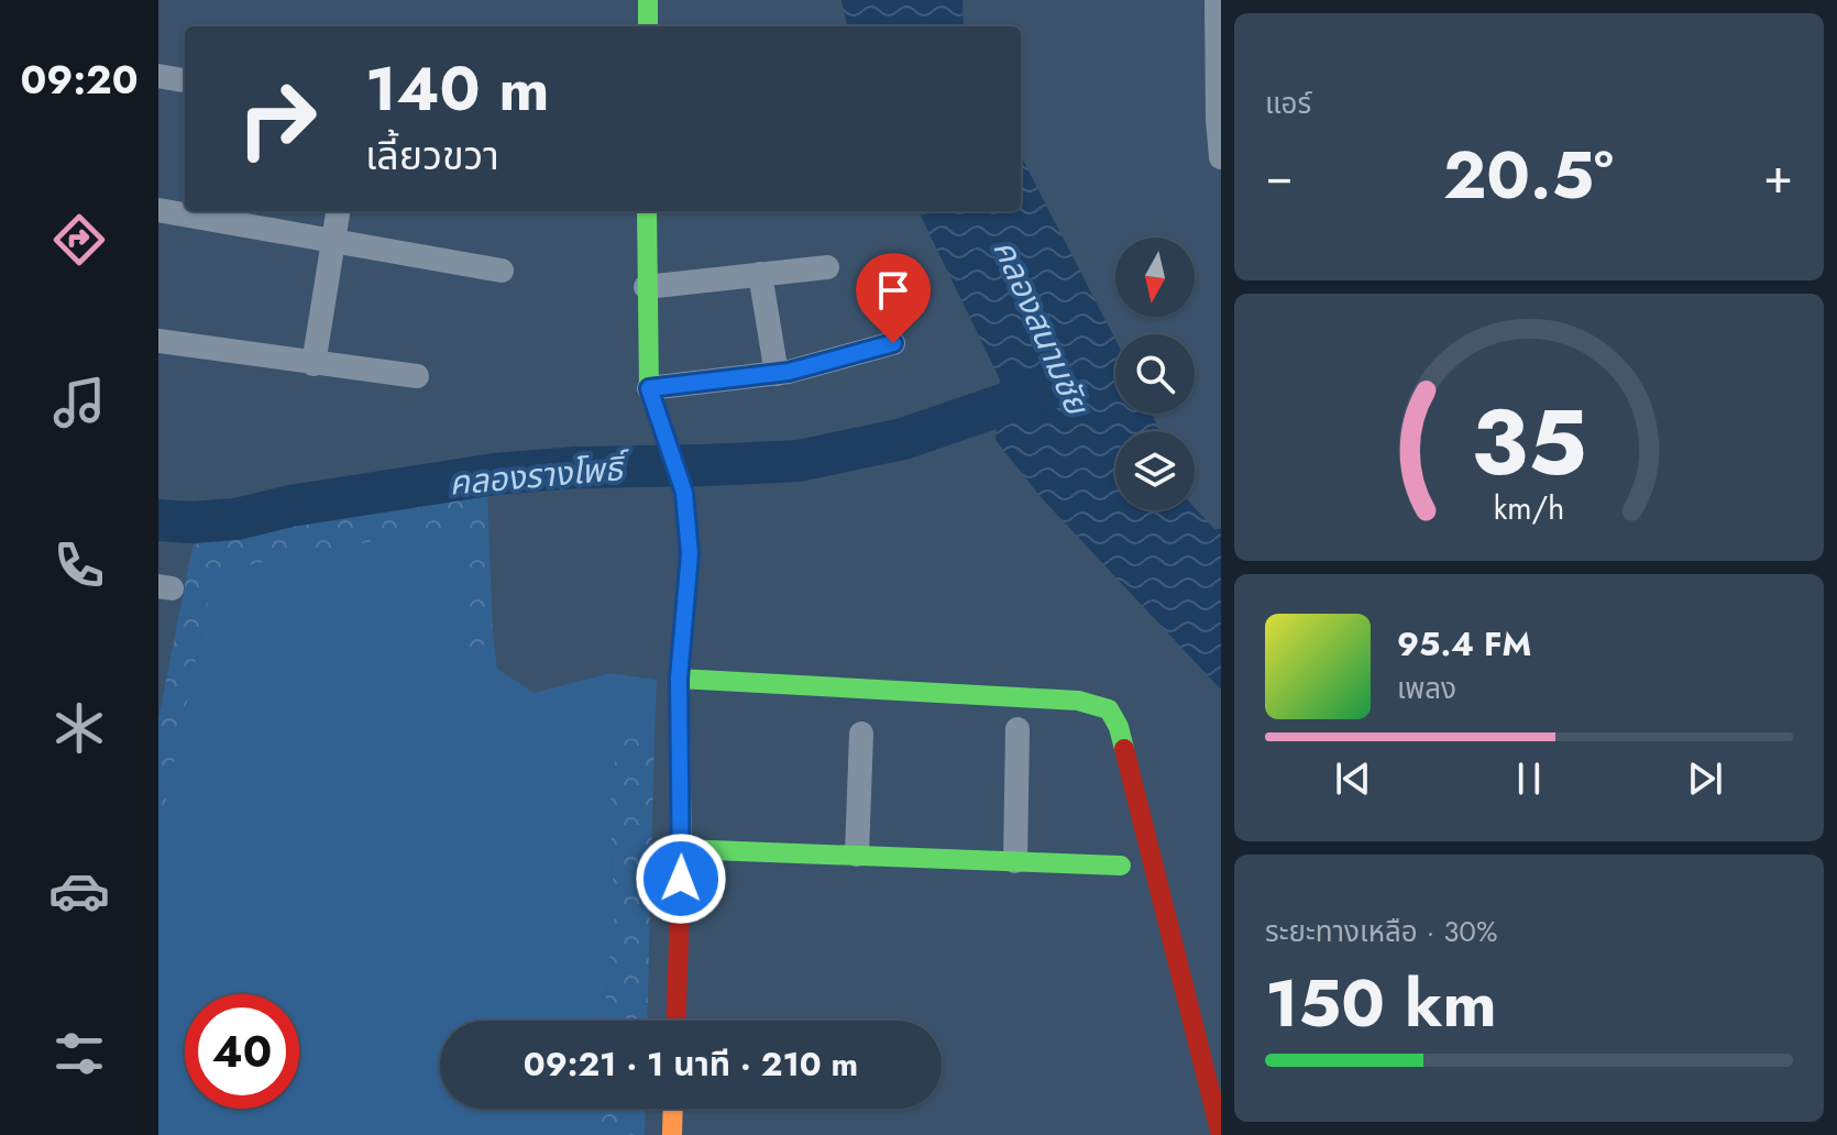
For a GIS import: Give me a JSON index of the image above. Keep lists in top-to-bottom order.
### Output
{
  "water": ["คลองสนามชัย", "คลองรางโพธิ์"],
  "north": "bottom",
  "page": {
    "tabs": "09:20",
    "tile": [
      "แอร์",
      ["ระยะทางเหลือ · 30%", "150 km"]
    ],
    "turn": ["140 m", "เลี้ยวขวา"],
    "heat": ["−", "20.5°", "+"],
    "song": ["95.4 FM", "เพลง"],
    "limit": "40",
    "trip": "09:21 · 1 นาที · 210 m",
    "gauge": ["35", "km/h"]
  }
}
